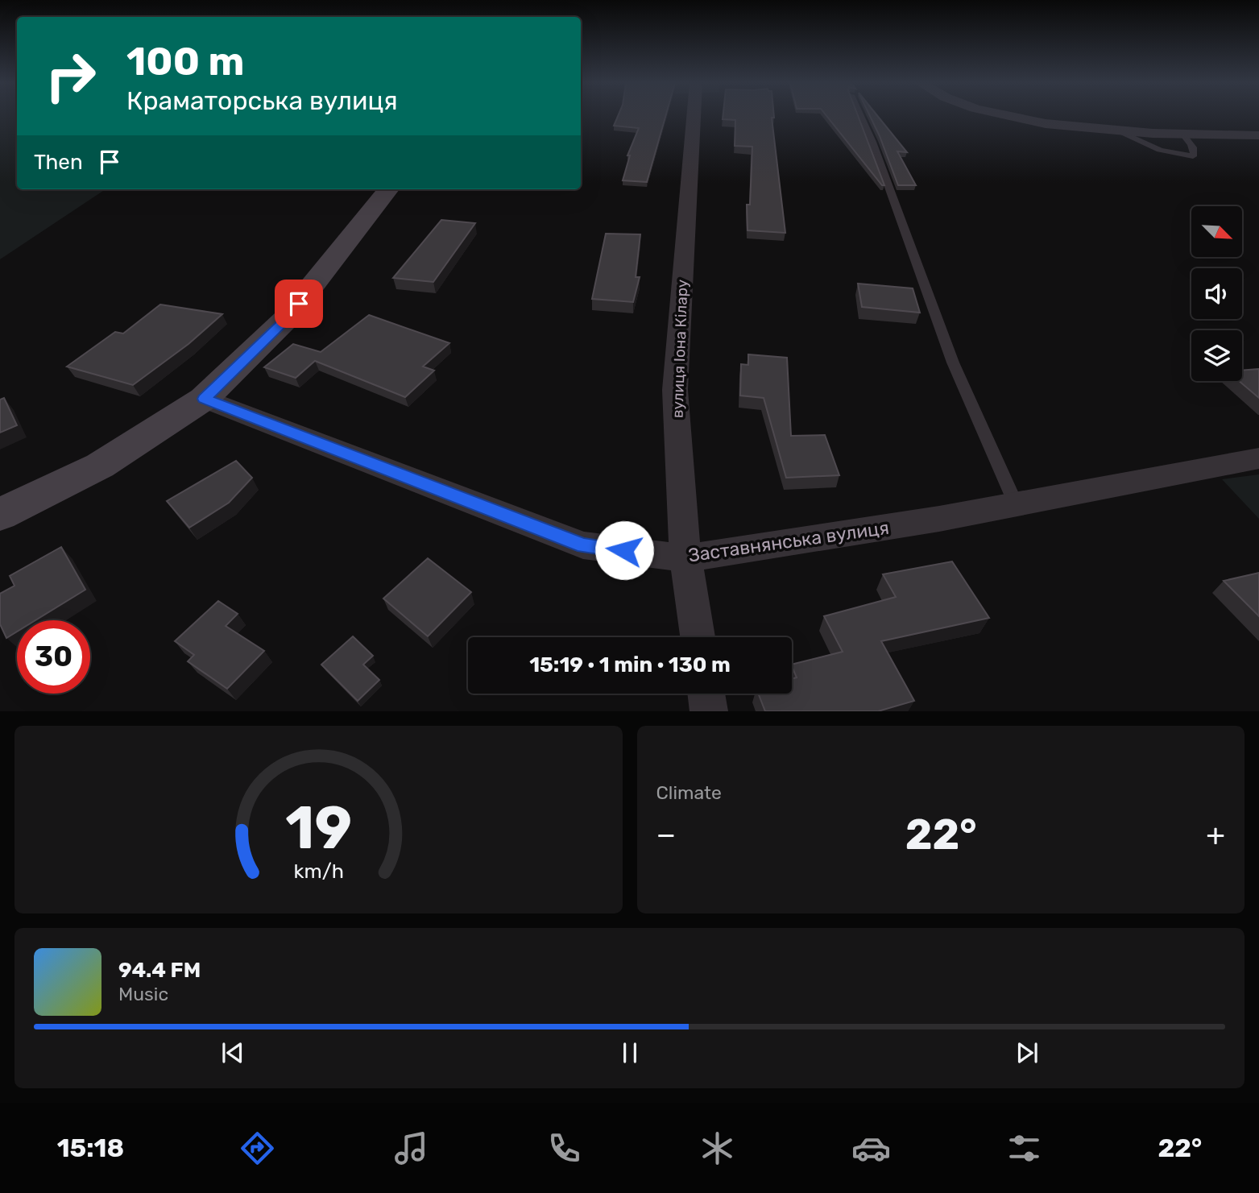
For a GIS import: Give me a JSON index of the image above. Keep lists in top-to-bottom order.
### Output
{
  "streets": {
    "street": ["вулиця Іона Кілару", "Заставнянська вулиця"]
  },
  "crossings": [
    ["вулиця Іона Кілару", "Заставнянська вулиця"]
  ],
  "north": "bottom right",
  "page": {
    "turn": ["100 m", "Краматорська вулиця"],
    "then": "Then",
    "limit": "30",
    "trip": "15:19 · 1 min · 130 m",
    "tile": "Climate",
    "heat": ["−", "22°", "+"],
    "song": ["94.4 FM", "Music"],
    "tabs": ["15:18", "22°"],
    "gauge": ["19", "km/h"]
  }
}
